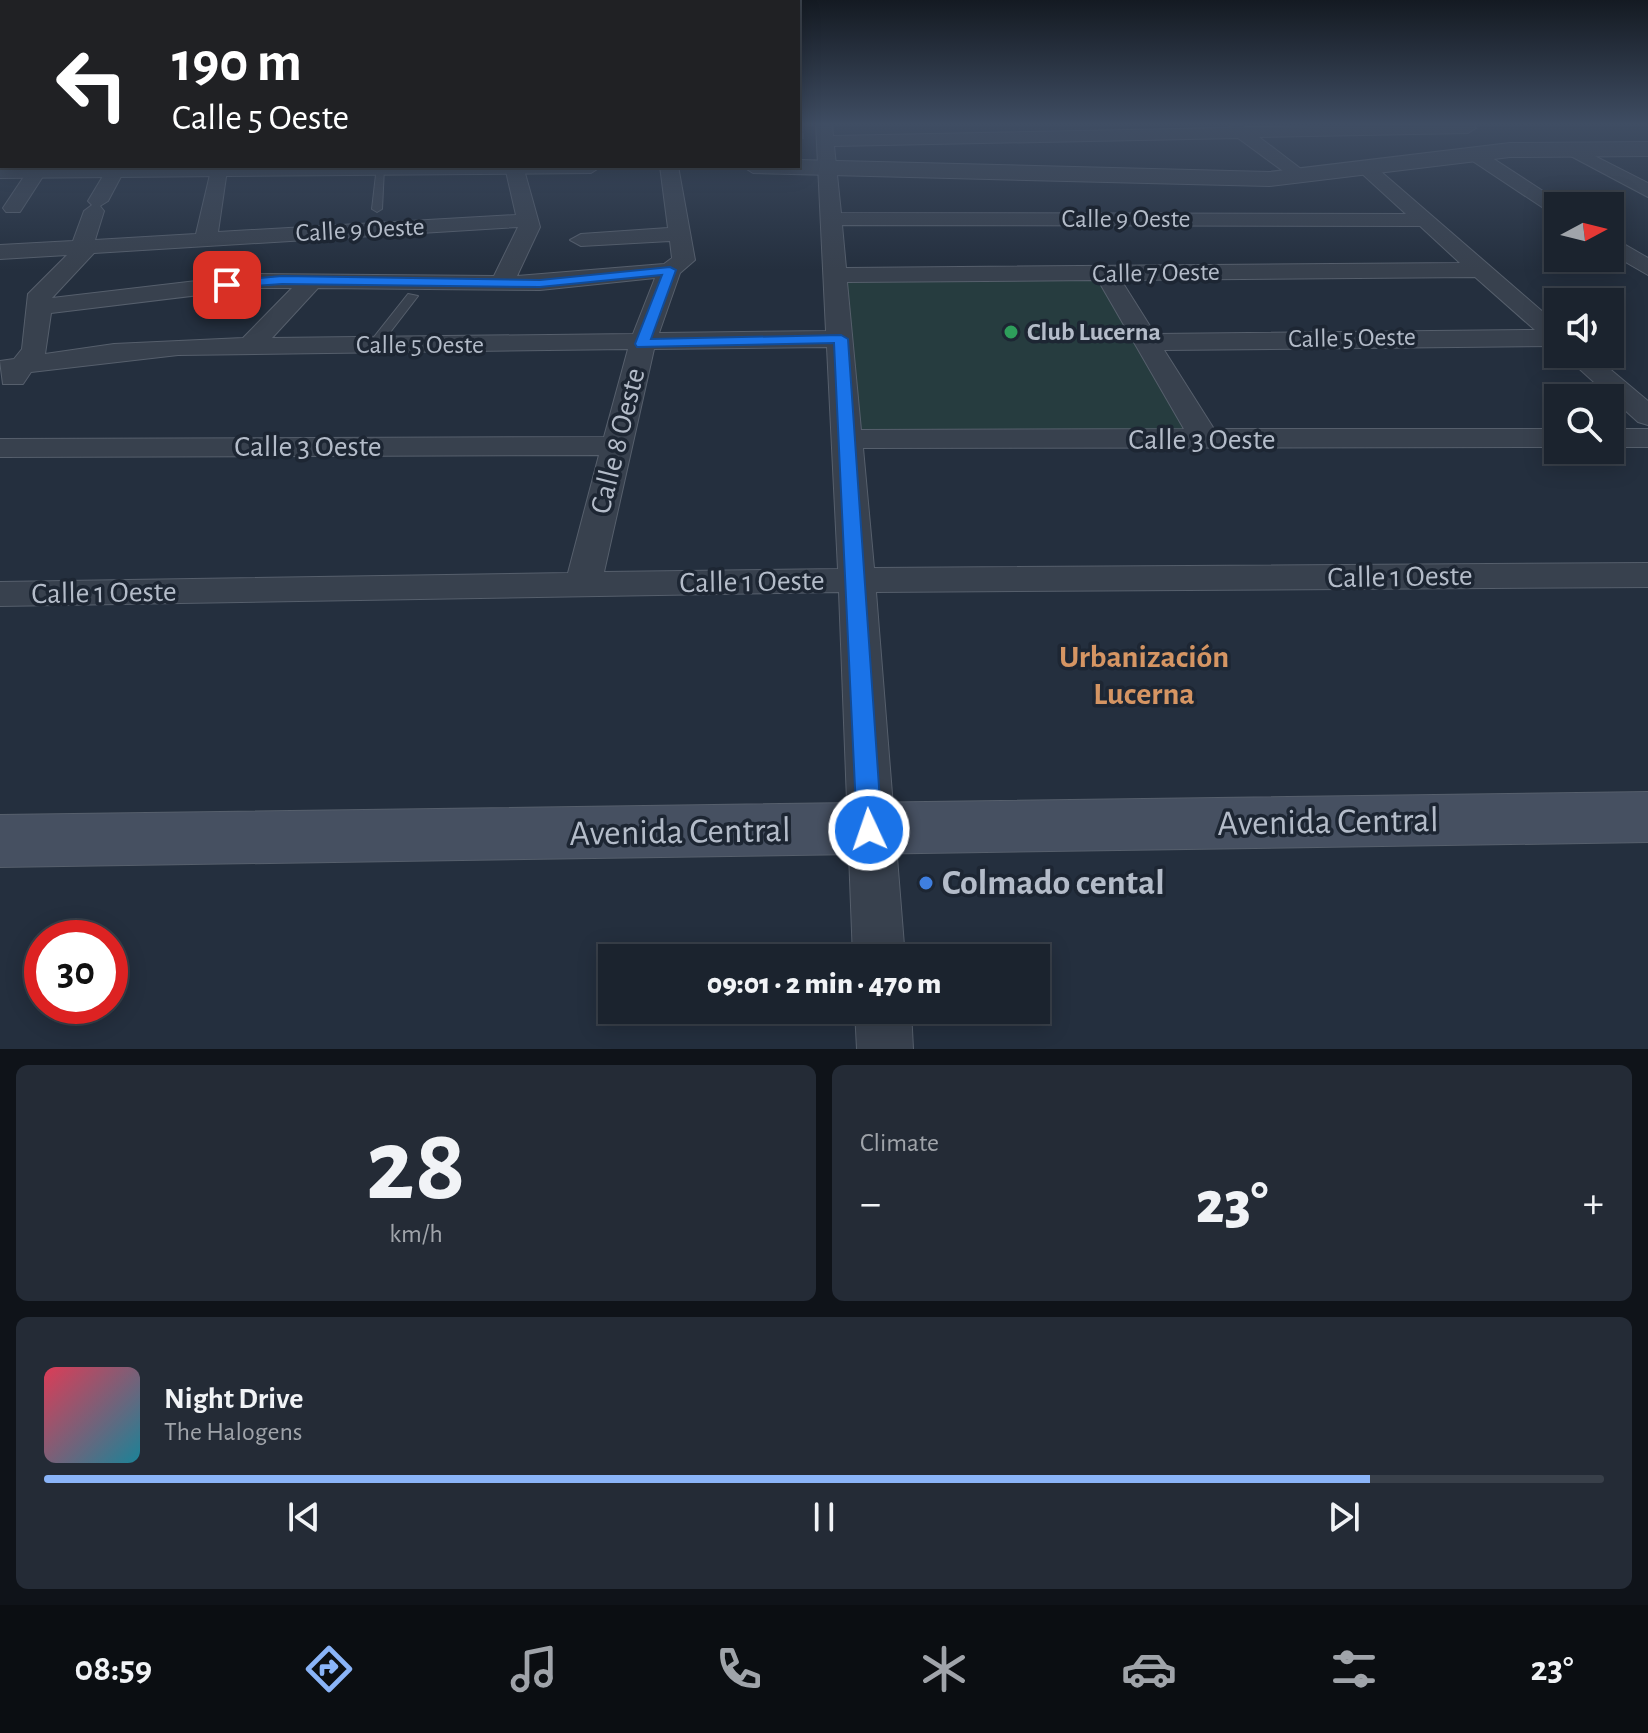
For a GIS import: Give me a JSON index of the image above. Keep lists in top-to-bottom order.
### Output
{
  "streets": {
    "main road": ["Avenida Central"],
    "street": [
      "Calle 9 Oeste",
      "Calle 7 Oeste",
      "Calle 5 Oeste",
      "Calle 3 Oeste",
      "Calle 8 Oeste",
      "Calle 1 Oeste"
    ]
  },
  "crossings": [
    ["Calle 5 Oeste", "Calle 8 Oeste"],
    ["Calle 3 Oeste", "Calle 8 Oeste"],
    ["Calle 8 Oeste", "Calle 1 Oeste"]
  ],
  "districts": ["Urbanización Lucerna"],
  "places": ["Club Lucerna", "Colmado cental"],
  "north": "right",
  "page": {
    "turn": ["190 m", "Calle 5 Oeste"],
    "limit": "30",
    "trip": "09:01 · 2 min · 470 m",
    "tile": [
      ["28", "km/h"],
      "Climate"
    ],
    "heat": ["−", "23°", "+"],
    "song": ["Night Drive", "The Halogens"],
    "tabs": ["08:59", "23°"]
  }
}
